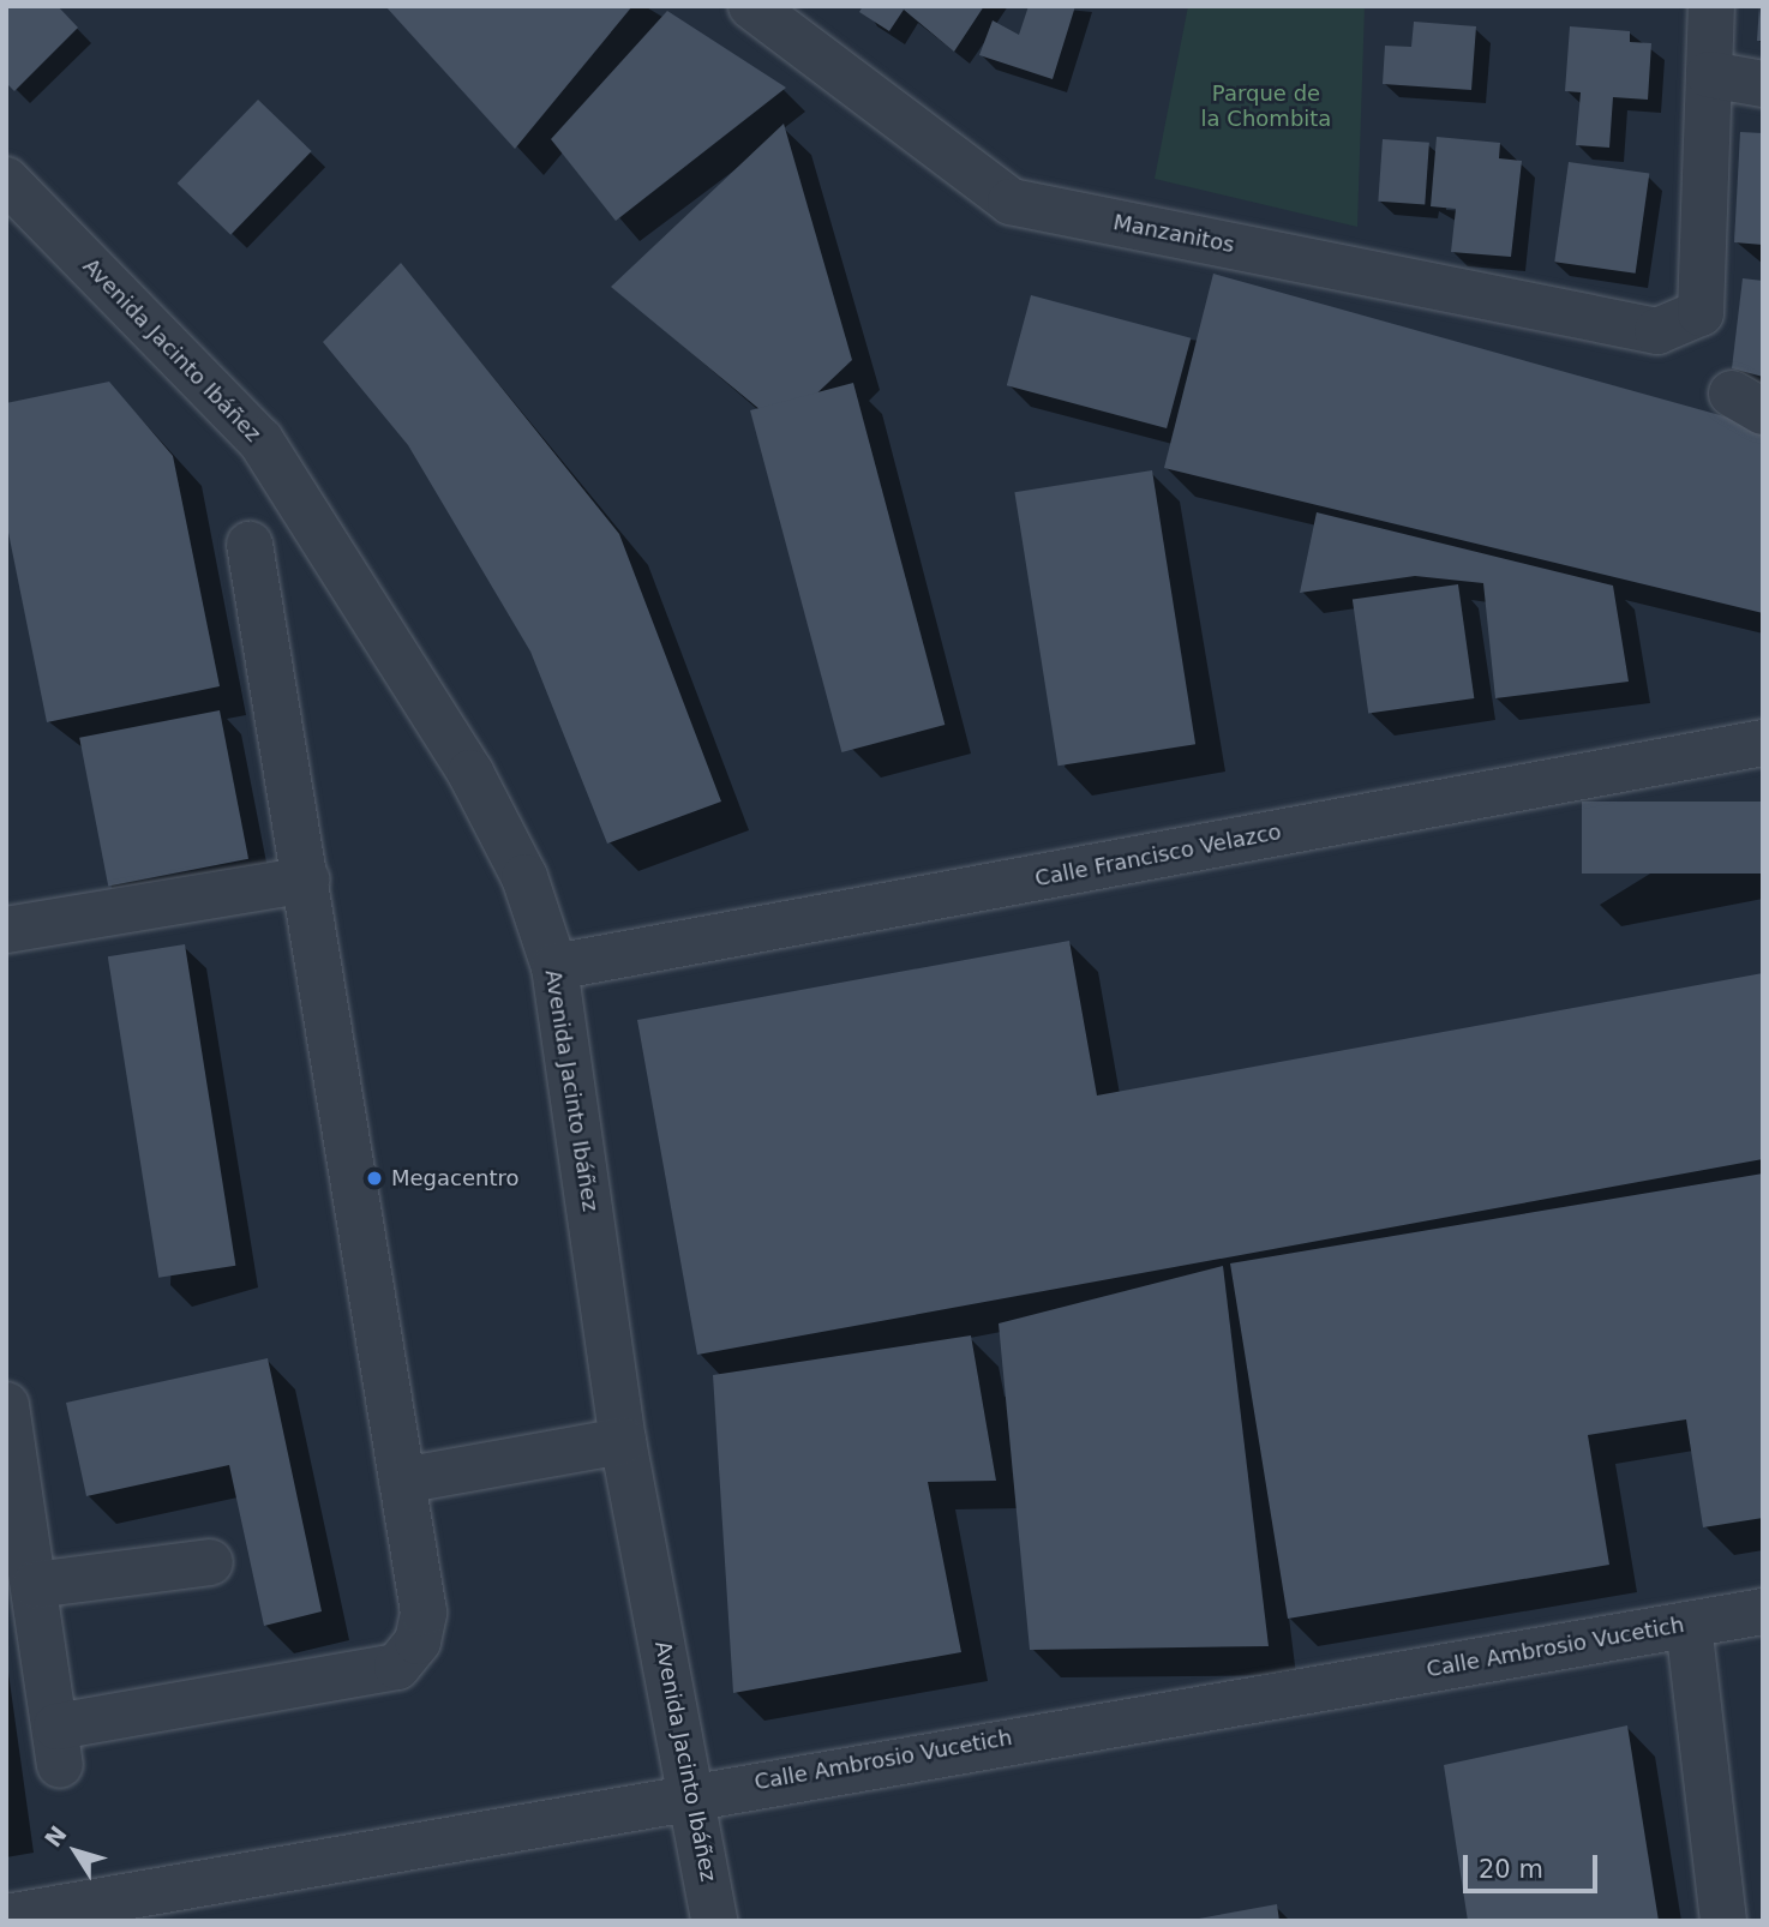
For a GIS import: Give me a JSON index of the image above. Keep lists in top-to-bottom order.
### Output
{
  "streets": {
    "street": [
      "Manzanitos",
      "Avenida Jacinto Ibáñez",
      "Calle Francisco Velazco",
      "Calle Ambrosio Vucetich"
    ]
  },
  "crossings": [
    ["Avenida Jacinto Ibáñez", "Calle Francisco Velazco"],
    ["Avenida Jacinto Ibáñez", "Calle Ambrosio Vucetich"]
  ],
  "parks": ["Parque de la Chombita"],
  "places": ["Megacentro"],
  "scale_bar": "20 m",
  "north": "top left"
}
